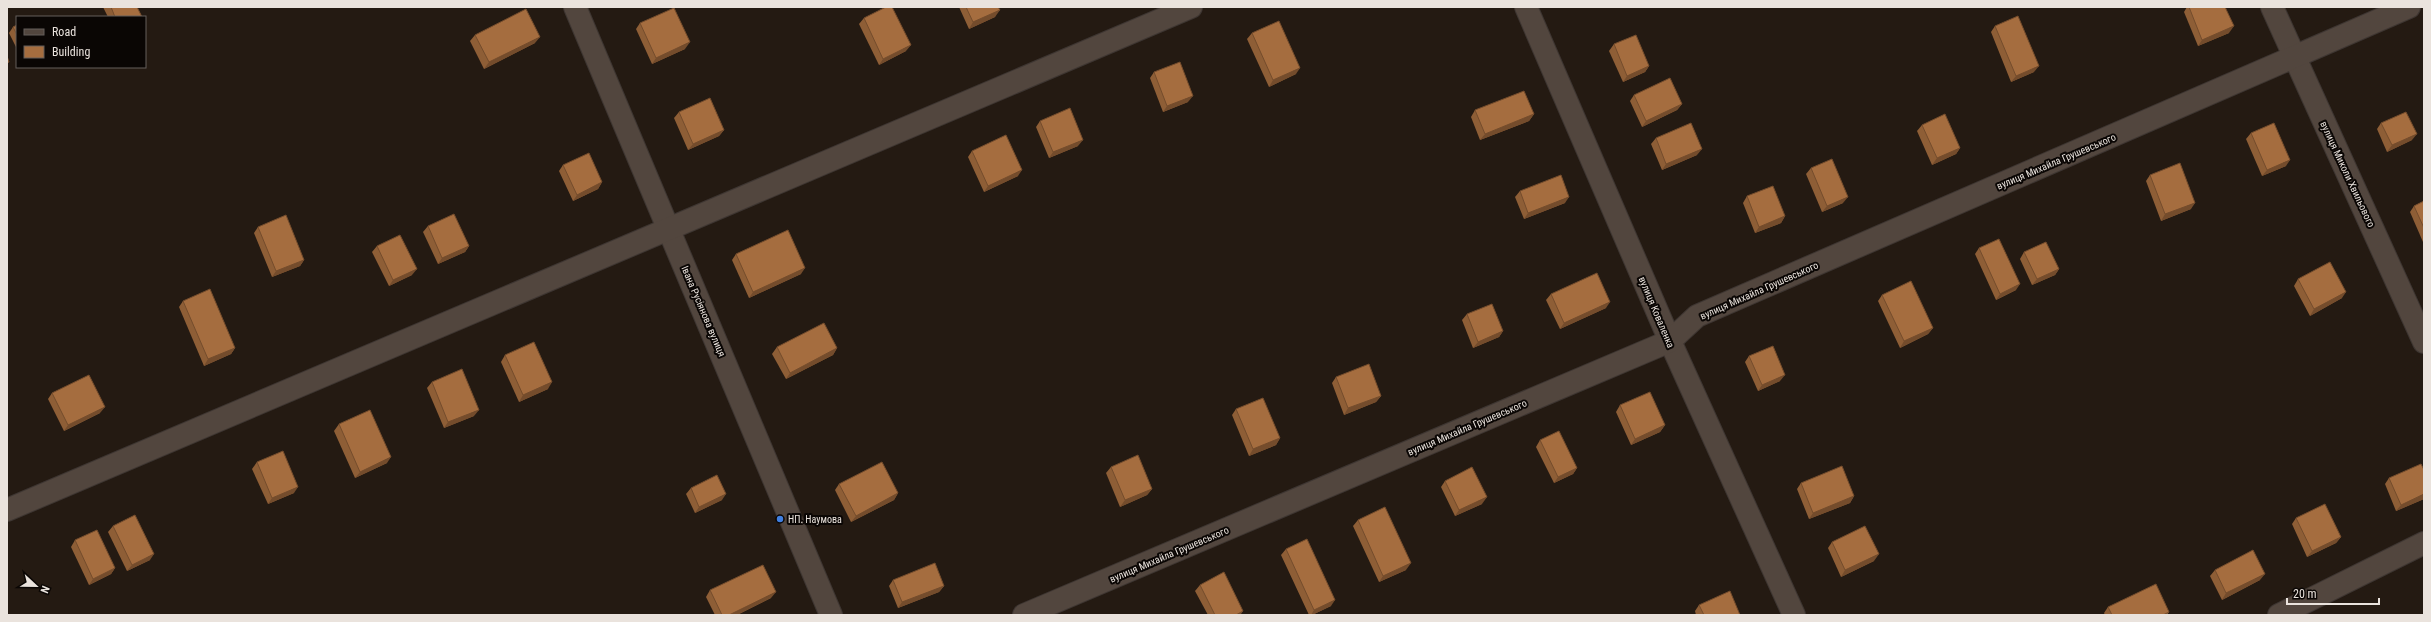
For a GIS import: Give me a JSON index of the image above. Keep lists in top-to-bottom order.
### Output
{
  "streets": {
    "street": [
      "вулиця Михайла Грушевського",
      "вулиця Миколи Хвильового",
      "Івана Русіянова вулиця",
      "вулиця Коваленка"
    ]
  },
  "crossings": [
    ["вулиця Михайла Грушевського", "вулиця Миколи Хвильового"],
    ["вулиця Михайла Грушевського", "вулиця Коваленка"]
  ],
  "places": ["НП. Наумова"],
  "legend": ["Road", "Building"],
  "scale_bar": "20 m",
  "north": "right"
}
